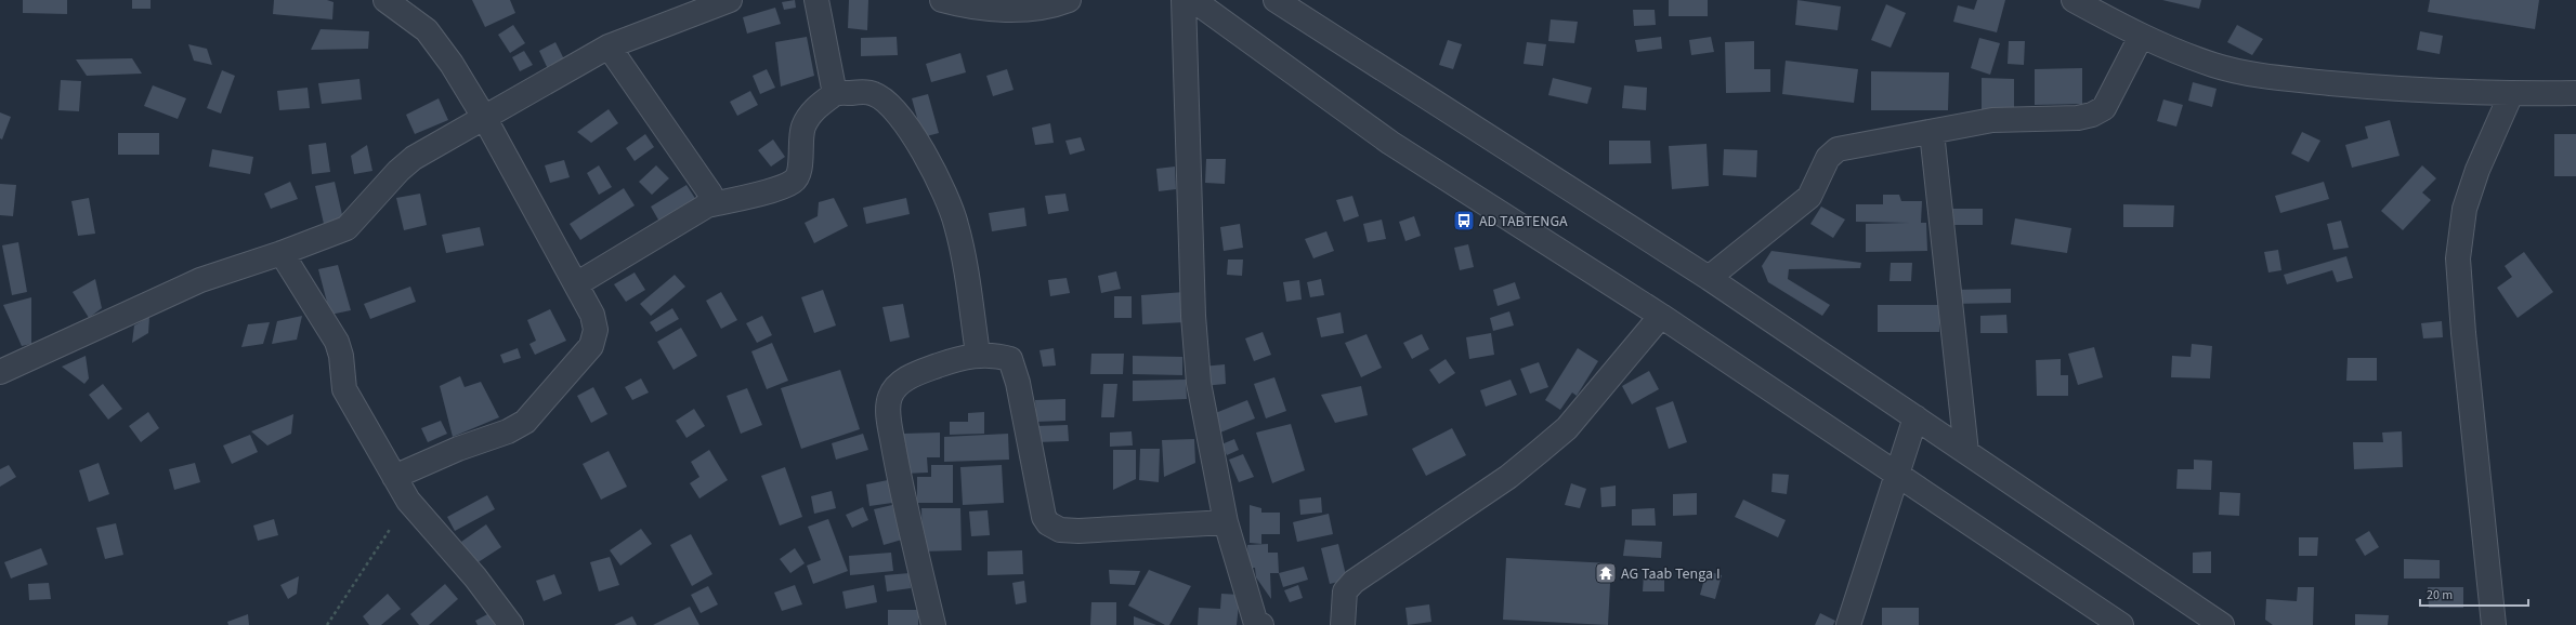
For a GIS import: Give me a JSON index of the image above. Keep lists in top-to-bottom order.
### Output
{
  "places": {
    "bus stop": ["AD TABTENGA"],
    "temple": ["AG Taab Tenga I"]
  },
  "scale_bar": "20 m"
}
